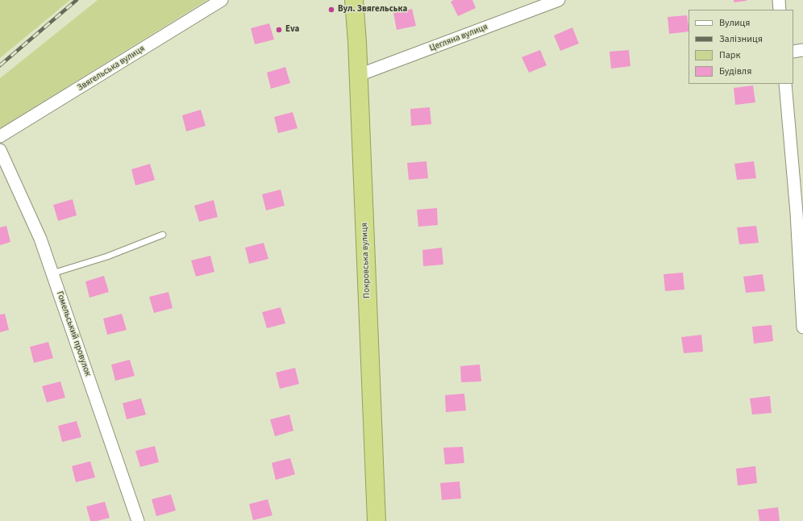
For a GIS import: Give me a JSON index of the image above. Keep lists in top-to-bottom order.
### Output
{
  "streets": {
    "highway": ["Покровська вулиця"],
    "street": ["Цегляна вулиця", "Звягельська вулиця", "Гомельський провулок"]
  },
  "crossings": [
    ["Цегляна вулиця", "Покровська вулиця"]
  ],
  "places": ["Вул. Звягельська", "Eva"],
  "legend": [
    "Вулиця",
    "Залізниця",
    "Парк",
    "Будівля"
  ]
}
